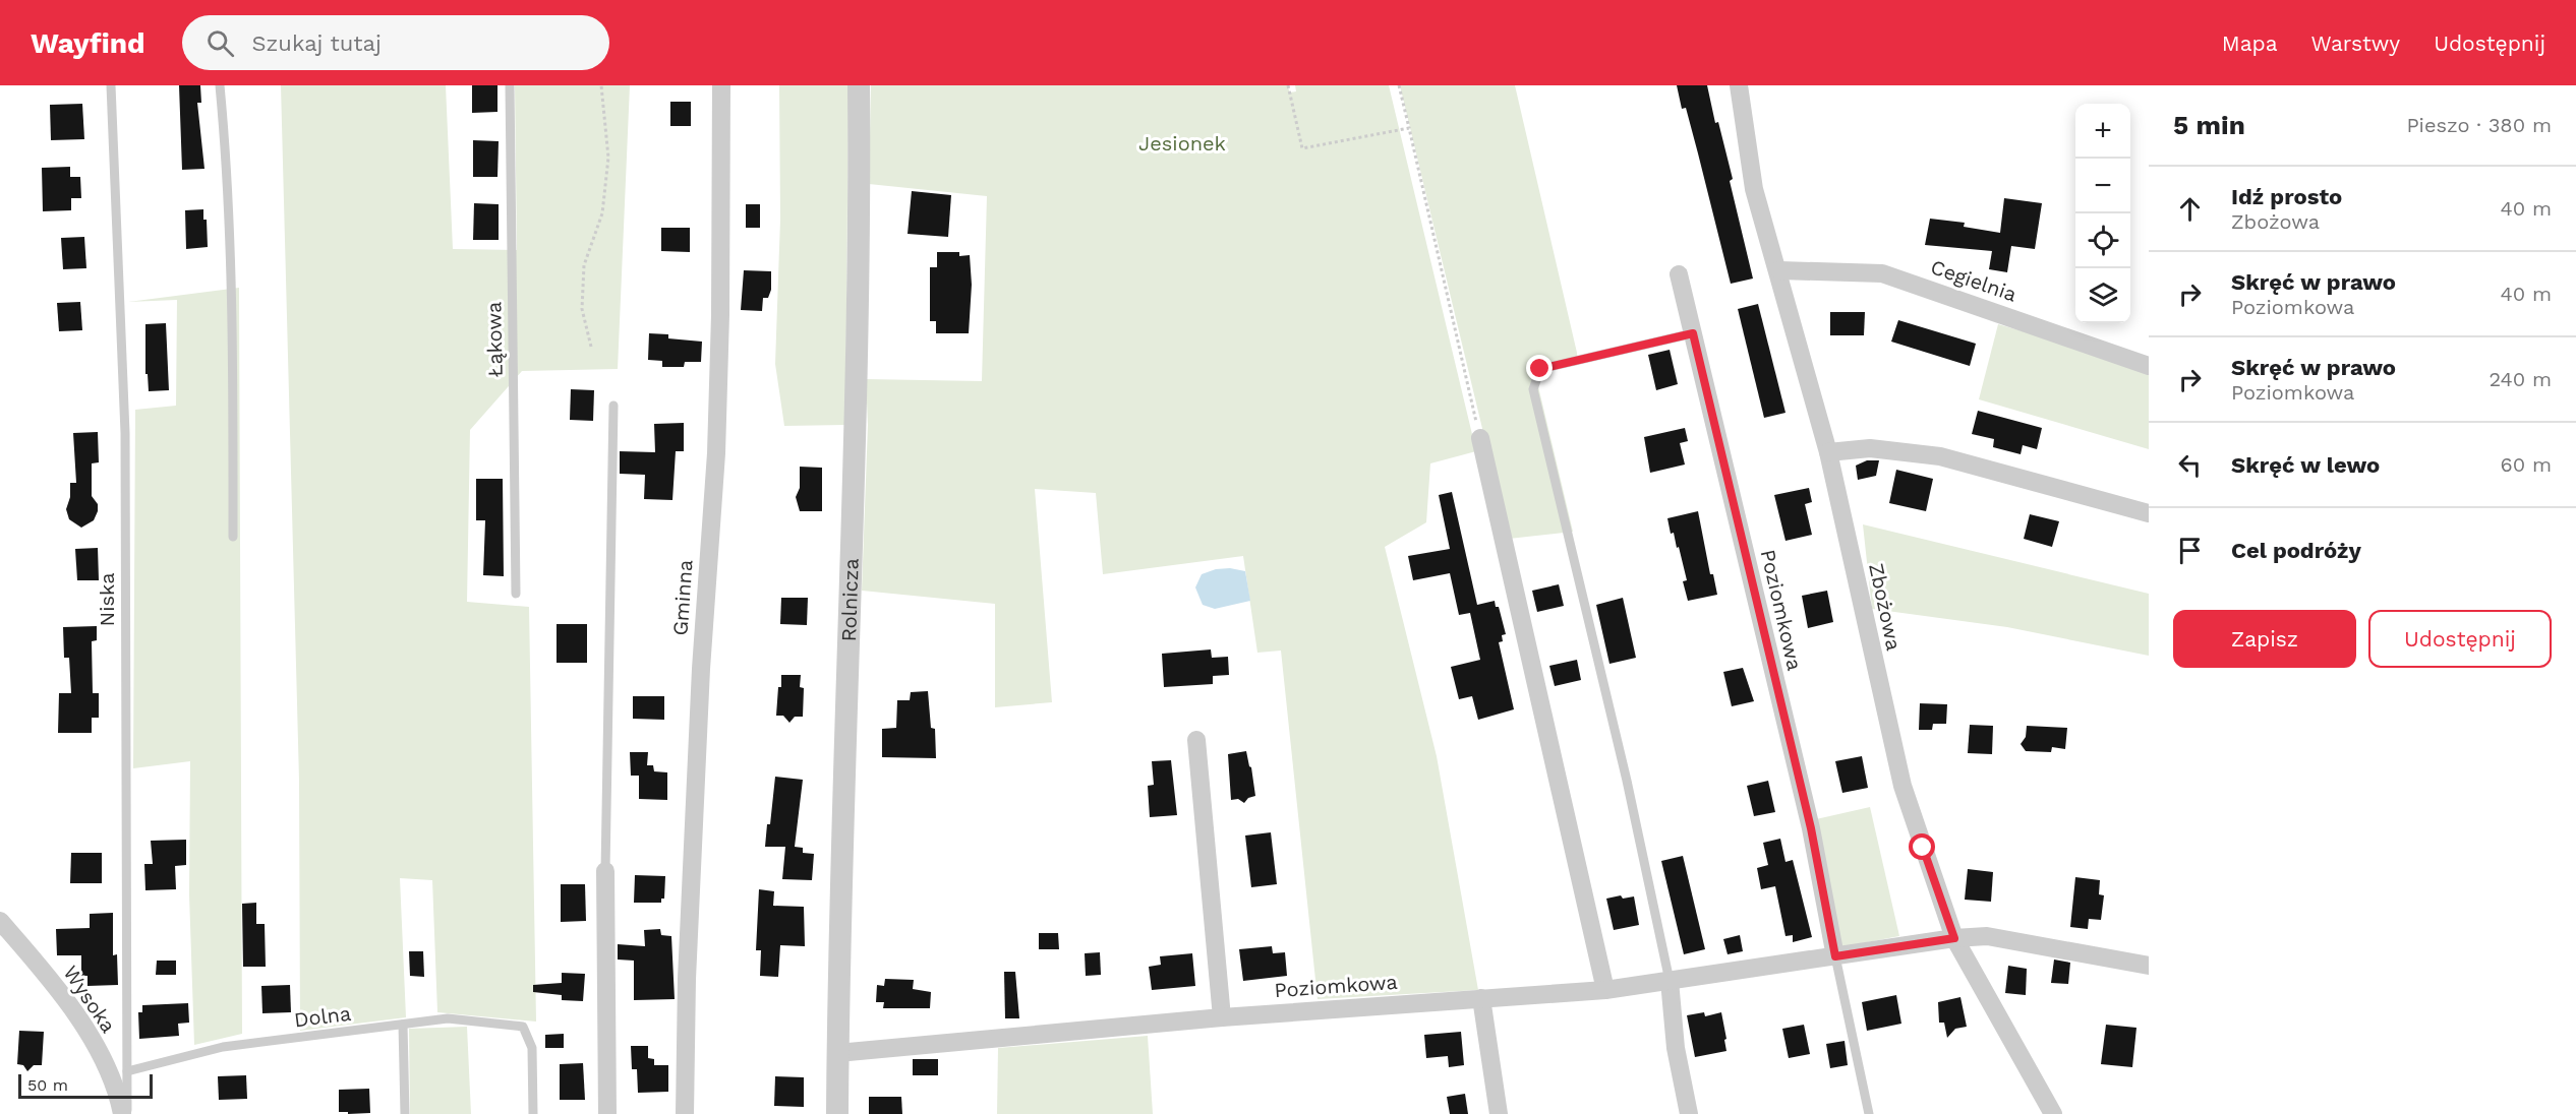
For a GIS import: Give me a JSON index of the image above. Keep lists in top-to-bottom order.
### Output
{
  "streets": {
    "street": [
      "Cegielnia",
      "Gminna",
      "Rolnicza",
      "Zbożowa",
      "Poziomkowa",
      "Wysoka"
    ],
    "lane": ["Łąkowa", "Niska", "Dolna"]
  },
  "crossings": [
    ["Cegielnia", "Zbożowa"],
    ["Niska", "Dolna"],
    ["Rolnicza", "Poziomkowa"],
    ["Zbożowa", "Poziomkowa"]
  ],
  "parks": ["Jesionek"],
  "scale_bar": "50 m",
  "page": {
    "header": "Wayfind",
    "search": "Szukaj tutaj",
    "nav": ["Mapa", "Warstwy", "Udostępnij"],
    "heading": ["5 min", "Pieszo · 380 m"],
    "map_buttons": ["+", "−"],
    "list": [
      ["Idź prosto", "Zbożowa", "40 m"],
      ["Skręć w prawo", "Poziomkowa", "40 m"],
      ["Skręć w prawo", "Poziomkowa", "240 m"],
      ["Skręć w lewo", "60 m"],
      "Cel podróży"
    ],
    "buttons": ["Zapisz", "Udostępnij"],
    "scale": "50 m"
  }
}
